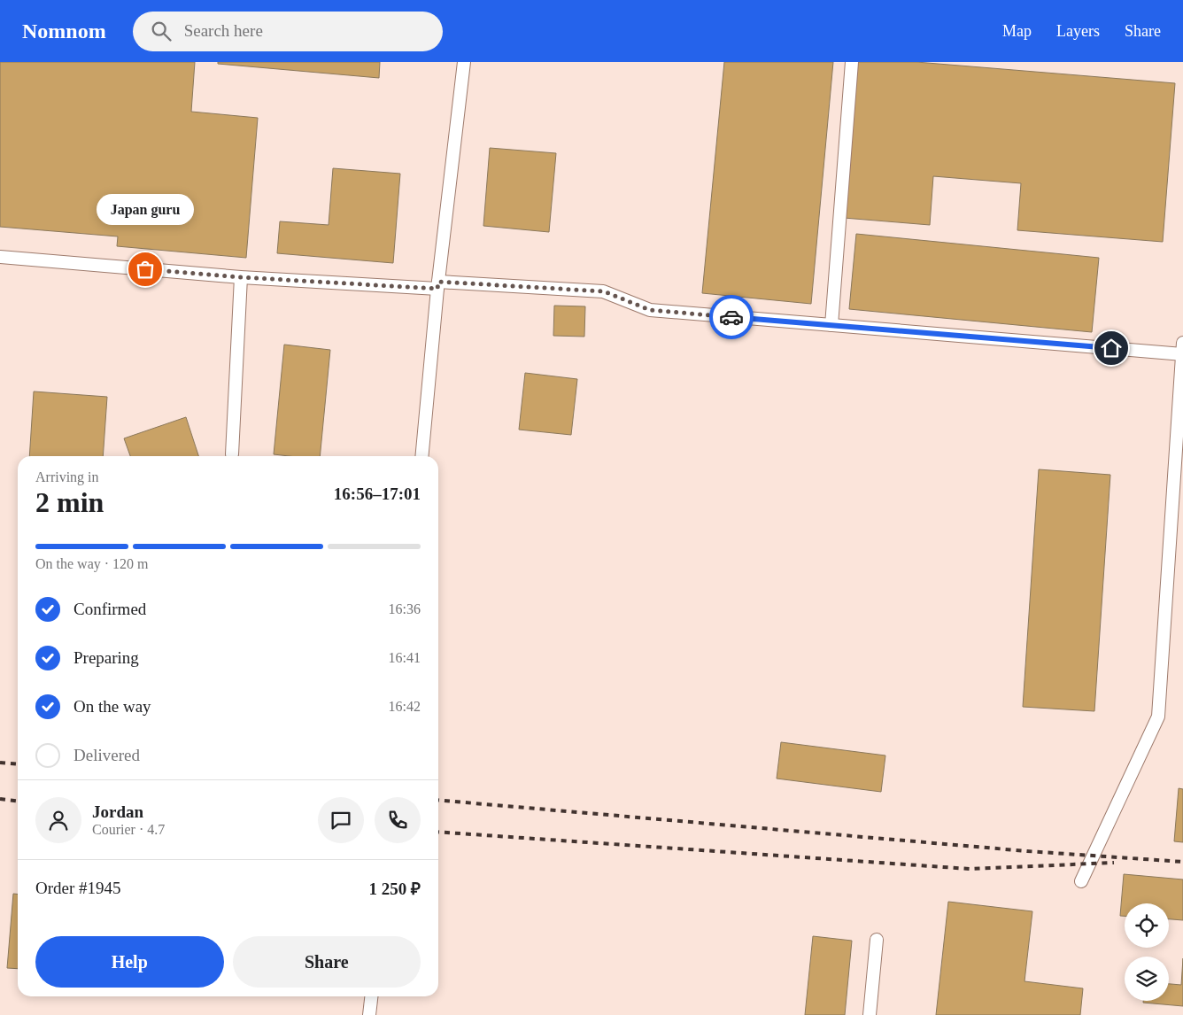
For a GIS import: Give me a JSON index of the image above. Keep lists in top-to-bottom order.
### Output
{
  "places": ["Japan guru"],
  "page": {
    "header": "Nomnom",
    "search": "Search here",
    "nav": ["Map", "Layers", "Share"],
    "bubble": "Japan guru",
    "heading": ["2 min", "Arriving in", "16:56–17:01"],
    "panel": [
      "Jordan",
      "Courier · 4.7",
      "Order #1945",
      "1 250 ₽"
    ],
    "bar": "On the way · 120 m",
    "list": [
      ["Confirmed", "16:36"],
      ["Preparing", "16:41"],
      ["On the way", "16:42"],
      "Delivered"
    ],
    "buttons": ["Help", "Share"]
  }
}
